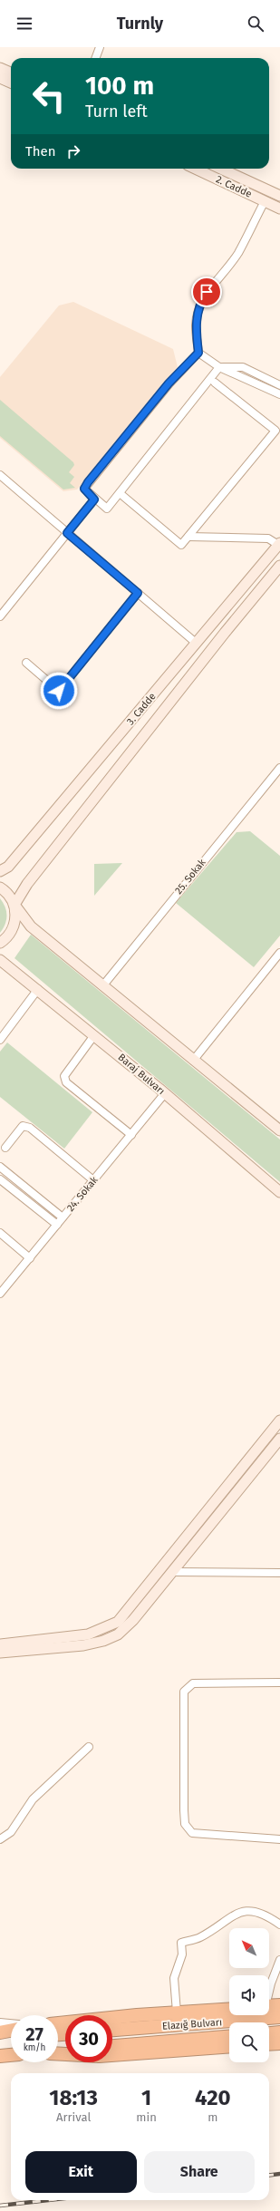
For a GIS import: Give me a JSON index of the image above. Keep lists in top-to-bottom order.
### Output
{
  "streets": {
    "highway": ["Elazığ Bulvarı"],
    "main road": ["2. Cadde", "3. Cadde", "Baraj Bulvarı"],
    "street": ["25. Sokak", "24. Sokak"]
  },
  "crossings": [
    ["Baraj Bulvarı", "24. Sokak"]
  ],
  "north": "top left",
  "page": {
    "header": "Turnly",
    "turn": ["100 m", "Turn left"],
    "then": "Then",
    "speed": "27 km/h",
    "limit": "30",
    "eta": [
      "18:13",
      "Arrival",
      "1",
      "min",
      "420",
      "m"
    ],
    "buttons": ["Exit", "Share"]
  }
}
